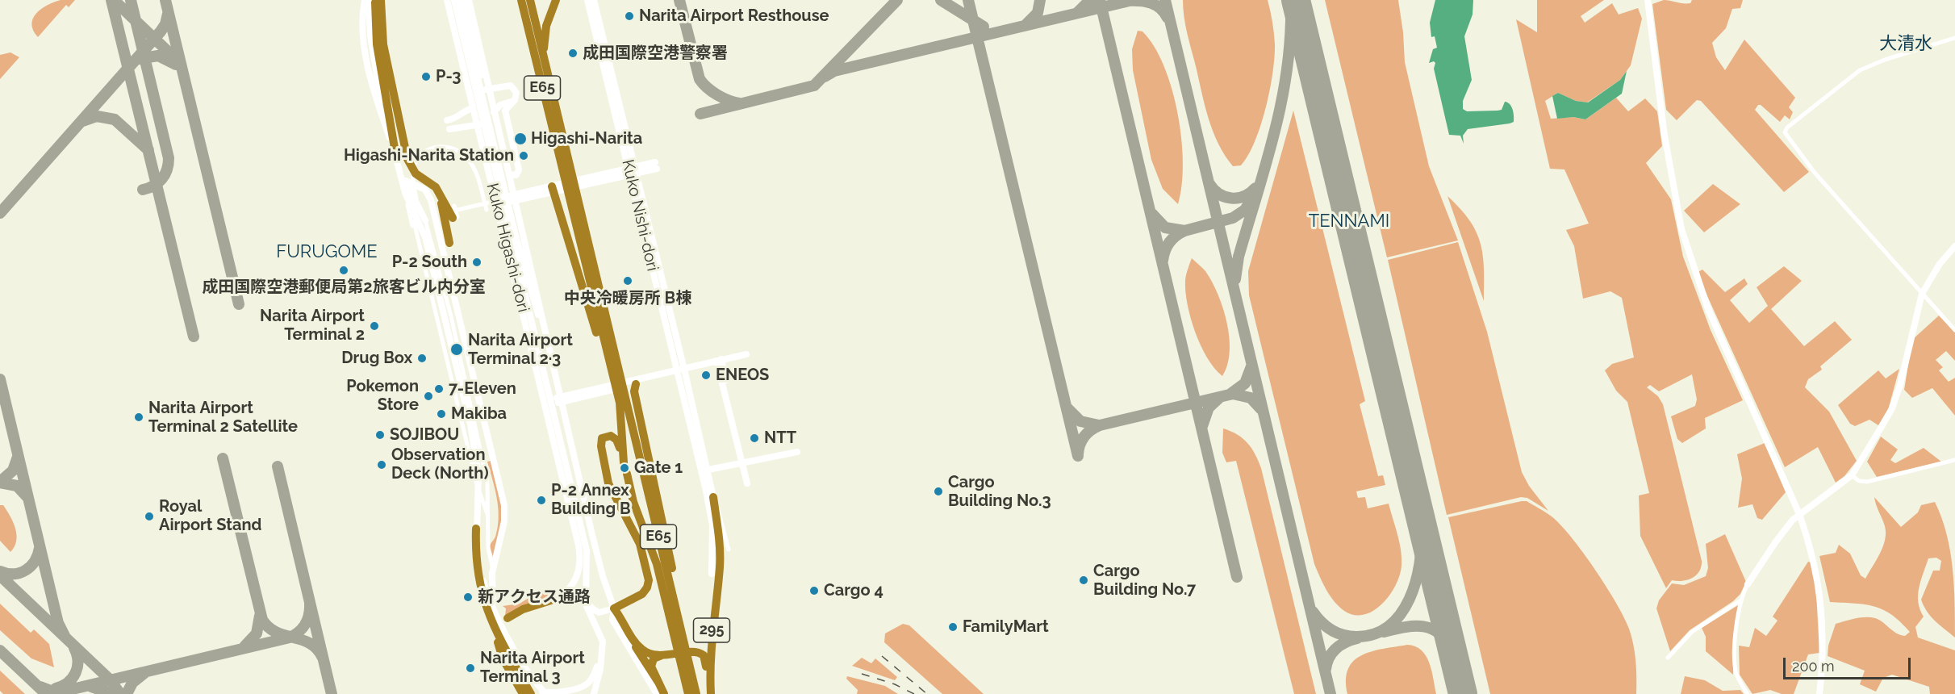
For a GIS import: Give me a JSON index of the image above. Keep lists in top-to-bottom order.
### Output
{
  "streets": {
    "highway": ["E65", "295"],
    "street": ["Kuko Nishi-dori", "Kuko Higashi-dori"]
  },
  "crossings": [
    ["E65", "295"],
    ["Kuko Nishi-dori", "295"]
  ],
  "districts": ["大清水", "TENNAMI", "FURUGOME"],
  "places": [
    "Narita Airport Resthouse",
    "成田国際空港警察署",
    "P-3",
    "Higashi-Narita",
    "Higashi-Narita Station",
    "P-2 South",
    "成田国際空港郵便局第2旅客ビル内分室",
    "中央冷暖房所 B棟",
    "Narita Airport Terminal 2",
    "Narita Airport Terminal 2·3",
    "Drug Box",
    "ENEOS",
    "7-Eleven",
    "Pokemon Store",
    "Makiba",
    "Narita Airport Terminal 2 Satellite",
    "SOJIBOU",
    "NTT",
    "Observation Deck (North)",
    "Gate 1",
    "Cargo Building No.3",
    "P-2 Annex Building B",
    "Royal Airport Stand",
    "Cargo Building No.7",
    "Cargo 4",
    "新アクセス通路",
    "FamilyMart",
    "Narita Airport Terminal 3"
  ],
  "scale_bar": "200 m"
}
